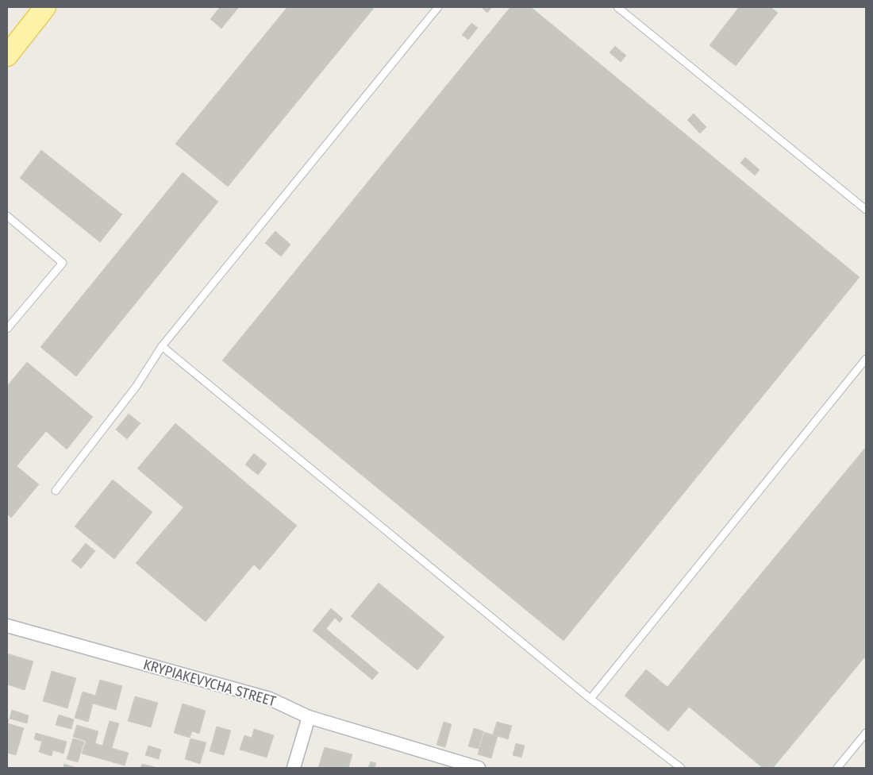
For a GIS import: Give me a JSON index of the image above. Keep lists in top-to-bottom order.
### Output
{
  "streets": {
    "street": ["KRYPIAKEVYCHA STREET"]
  }
}
